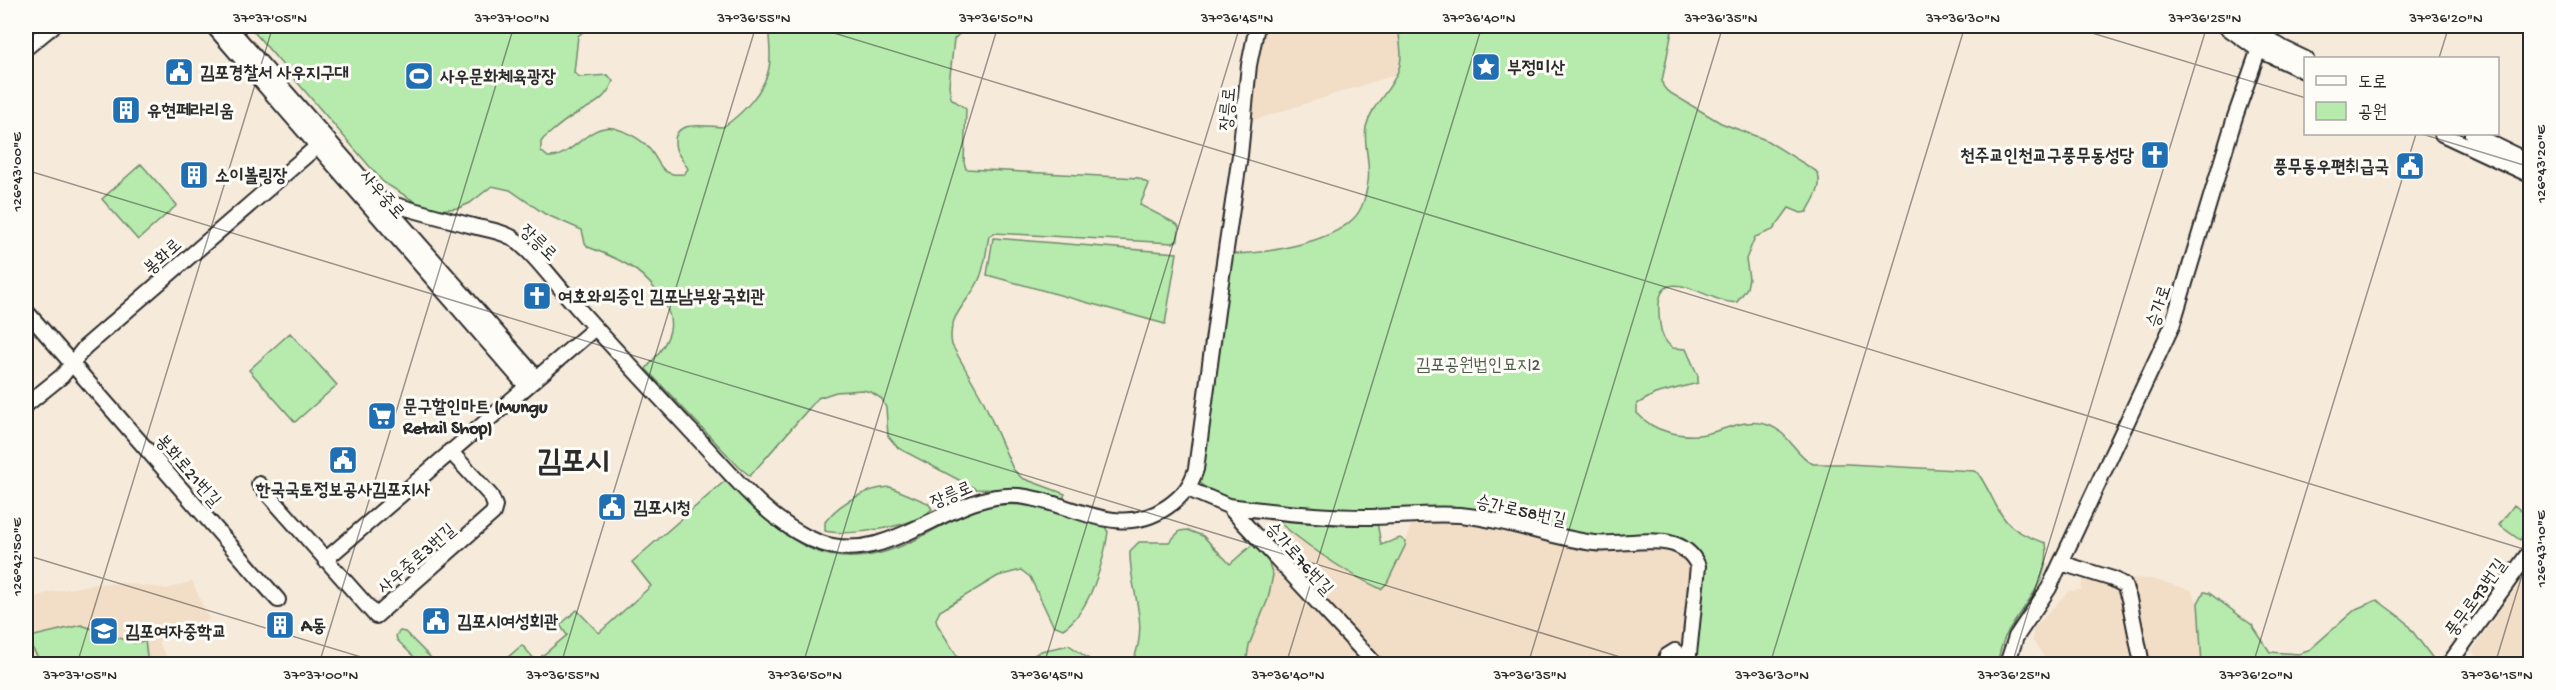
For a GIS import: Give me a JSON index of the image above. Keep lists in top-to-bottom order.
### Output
{
  "streets": {
    "street": [
      "장릉로",
      "사우중로",
      "봉화로",
      "승가로",
      "봉화로21번길",
      "승가로58번길",
      "사우중로3번길",
      "승가로76번길",
      "풍무로93번길"
    ]
  },
  "crossings": [
    ["장릉로", "사우중로"],
    ["장릉로", "승가로76번길"],
    ["사우중로", "봉화로"],
    ["봉화로", "봉화로21번길"],
    ["승가로58번길", "승가로76번길"]
  ],
  "districts": ["김포시"],
  "parks": ["김포공원법인묘지2"],
  "places": {
    "place": ["부정미산"],
    "public building": [
      "김포경찰서 사우지구대",
      "풍무동우편취급국",
      "한국국토정보공사김포지사",
      "김포시청",
      "김포시여성회관"
    ],
    "sports": ["사우문화체육광장"],
    "building": ["유현페라리움", "소이볼링장", "A동"],
    "church": ["천주교인천교구풍무동성당", "여호와의증인 김포남부왕국회관"],
    "supermarket": ["문구할인마트 (Mungu Retail Shop)"],
    "school or university": ["김포여자중학교"]
  },
  "legend": ["도로", "공원"],
  "coordinates": [
    "37°37'05\"N",
    "37°37'00\"N",
    "37°36'55\"N",
    "37°36'50\"N",
    "37°36'45\"N",
    "37°36'40\"N",
    "37°36'35\"N",
    "37°36'30\"N",
    "37°36'25\"N",
    "37°36'20\"N",
    "126°43'20\"E",
    "126°43'00\"E",
    "126°43'10\"E",
    "126°42'50\"E",
    "37°36'15\"N"
  ]
}
